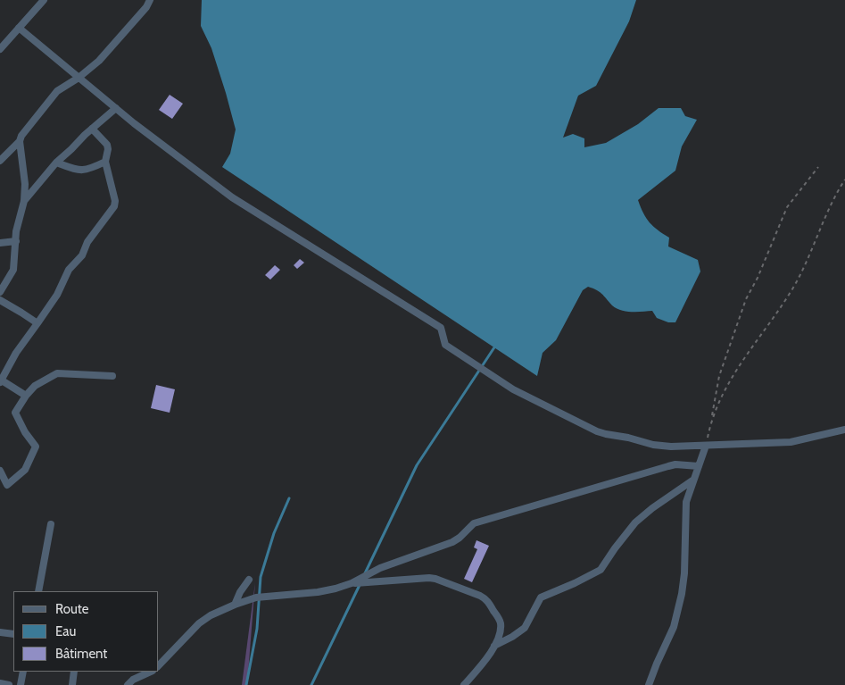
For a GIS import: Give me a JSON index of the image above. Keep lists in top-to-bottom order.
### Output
{
  "legend": ["Route", "Eau", "Bâtiment"]
}
